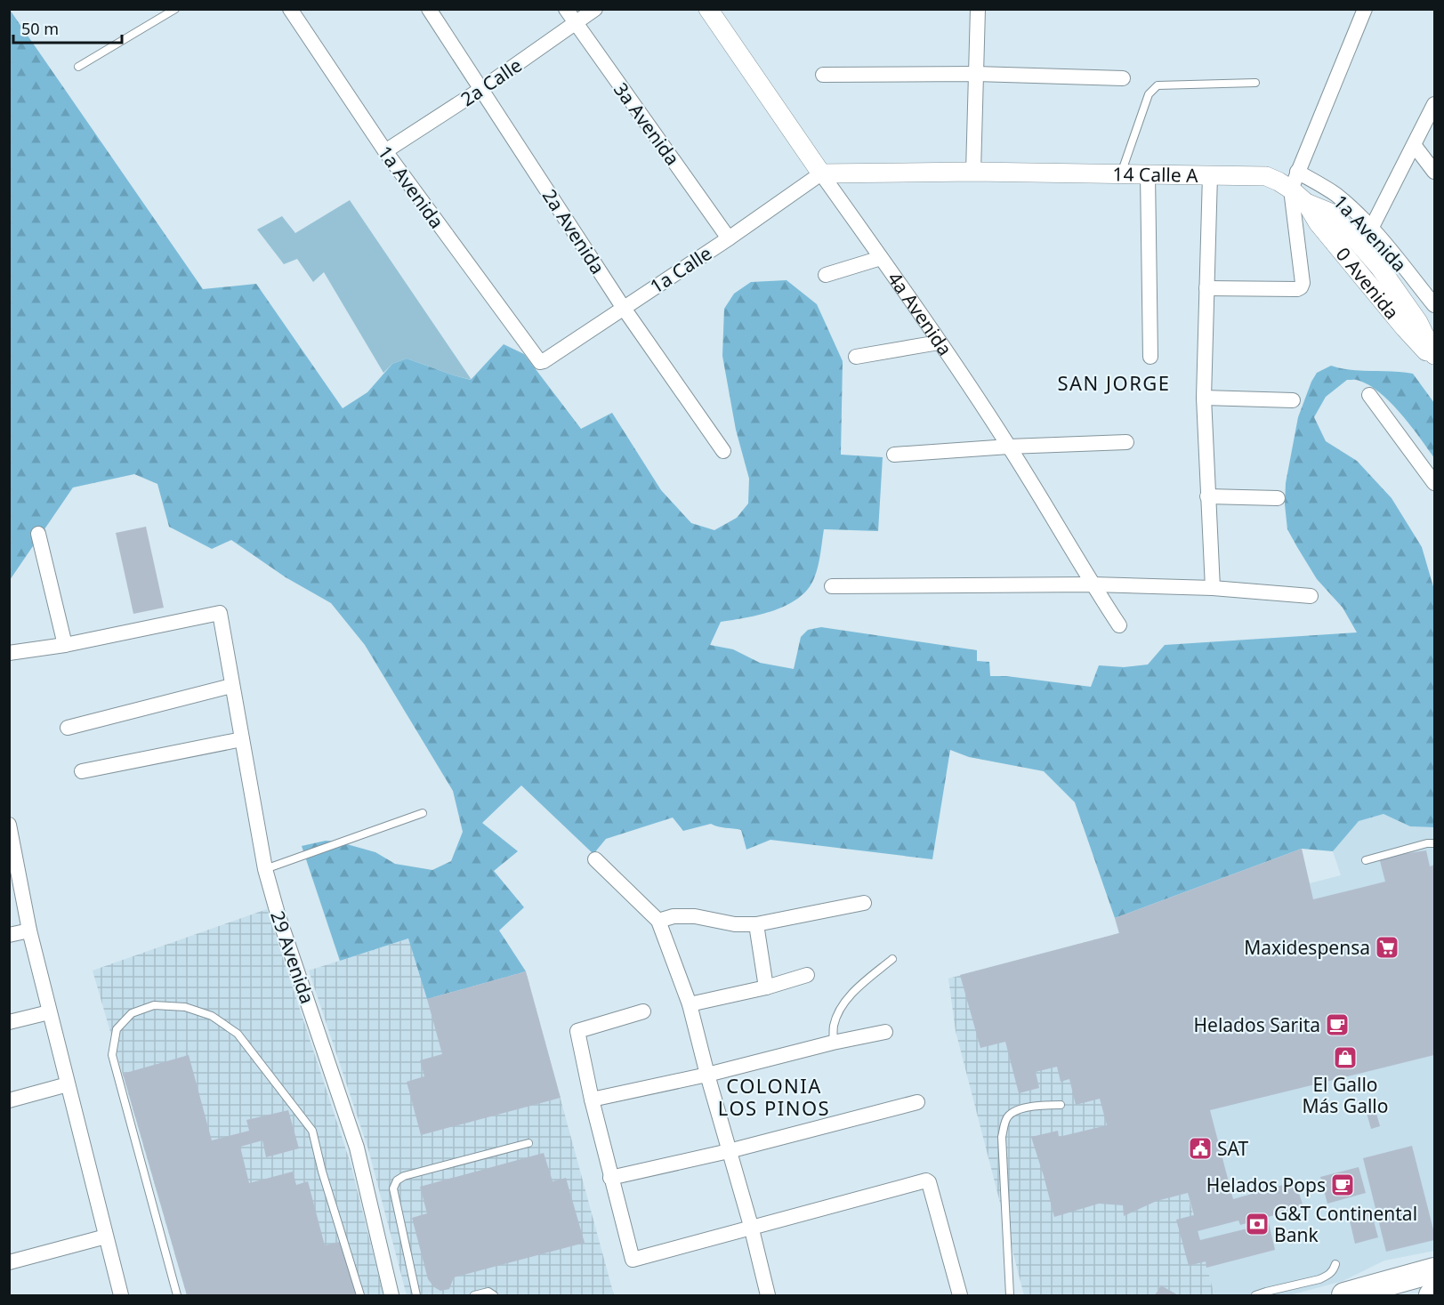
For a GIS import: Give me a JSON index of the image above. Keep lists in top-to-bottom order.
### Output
{
  "streets": {
    "street": [
      "2a Calle",
      "3a Avenida",
      "14 Calle A",
      "1a Avenida",
      "2a Avenida",
      "1a Calle",
      "0 Avenida",
      "4a Avenida",
      "29 Avenida"
    ]
  },
  "crossings": [
    ["2a Calle", "3a Avenida"],
    ["2a Calle", "1a Avenida"],
    ["2a Calle", "2a Avenida"],
    ["3a Avenida", "1a Calle"],
    ["14 Calle A", "1a Avenida"],
    ["14 Calle A", "1a Calle"],
    ["14 Calle A", "0 Avenida"],
    ["14 Calle A", "4a Avenida"],
    ["1a Avenida", "1a Calle"],
    ["1a Avenida", "0 Avenida"],
    ["2a Avenida", "1a Calle"],
    ["1a Calle", "4a Avenida"]
  ],
  "districts": ["SAN JORGE", "COLONIA LOS PINOS"],
  "places": {
    "supermarket": ["Maxidespensa"],
    "cafe": ["Helados Sarita", "Helados Pops"],
    "shop": ["El Gallo Más Gallo"],
    "public building": ["SAT"],
    "bank": ["G&T Continental Bank"]
  },
  "scale_bar": "50 m"
}
